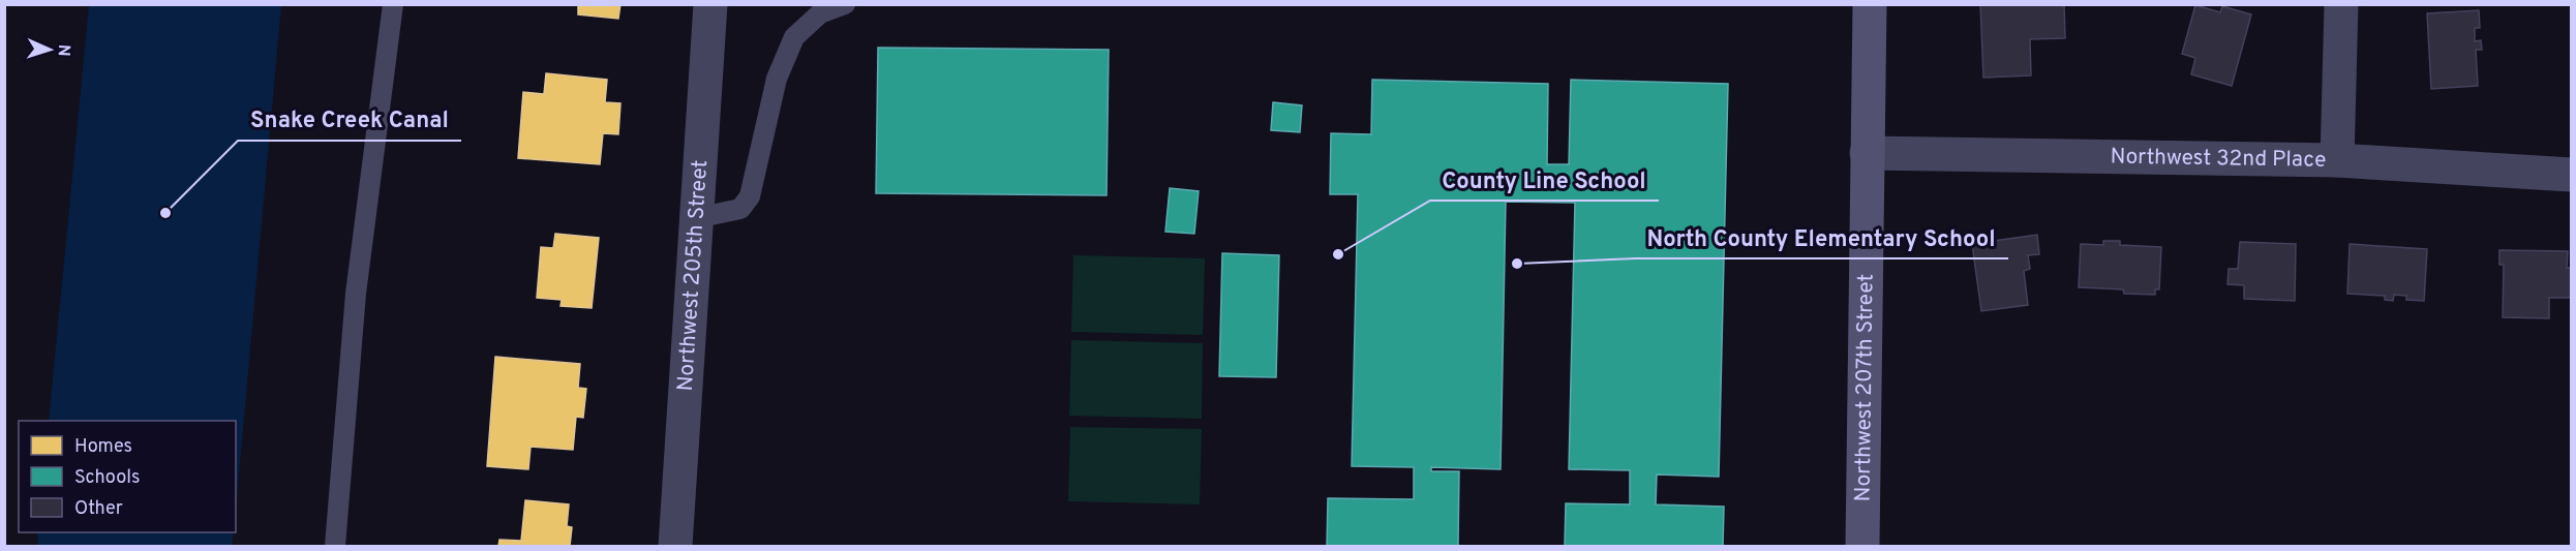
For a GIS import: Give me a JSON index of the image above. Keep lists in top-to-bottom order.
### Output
{
  "streets": {
    "street": ["Northwest 32nd Place", "Northwest 205th Street", "Northwest 207th Street"]
  },
  "crossings": [
    ["Northwest 32nd Place", "Northwest 207th Street"]
  ],
  "places": ["Snake Creek Canal", "County Line School", "North County Elementary School"],
  "legend": ["Homes", "Schools", "Other"],
  "north": "right"
}
